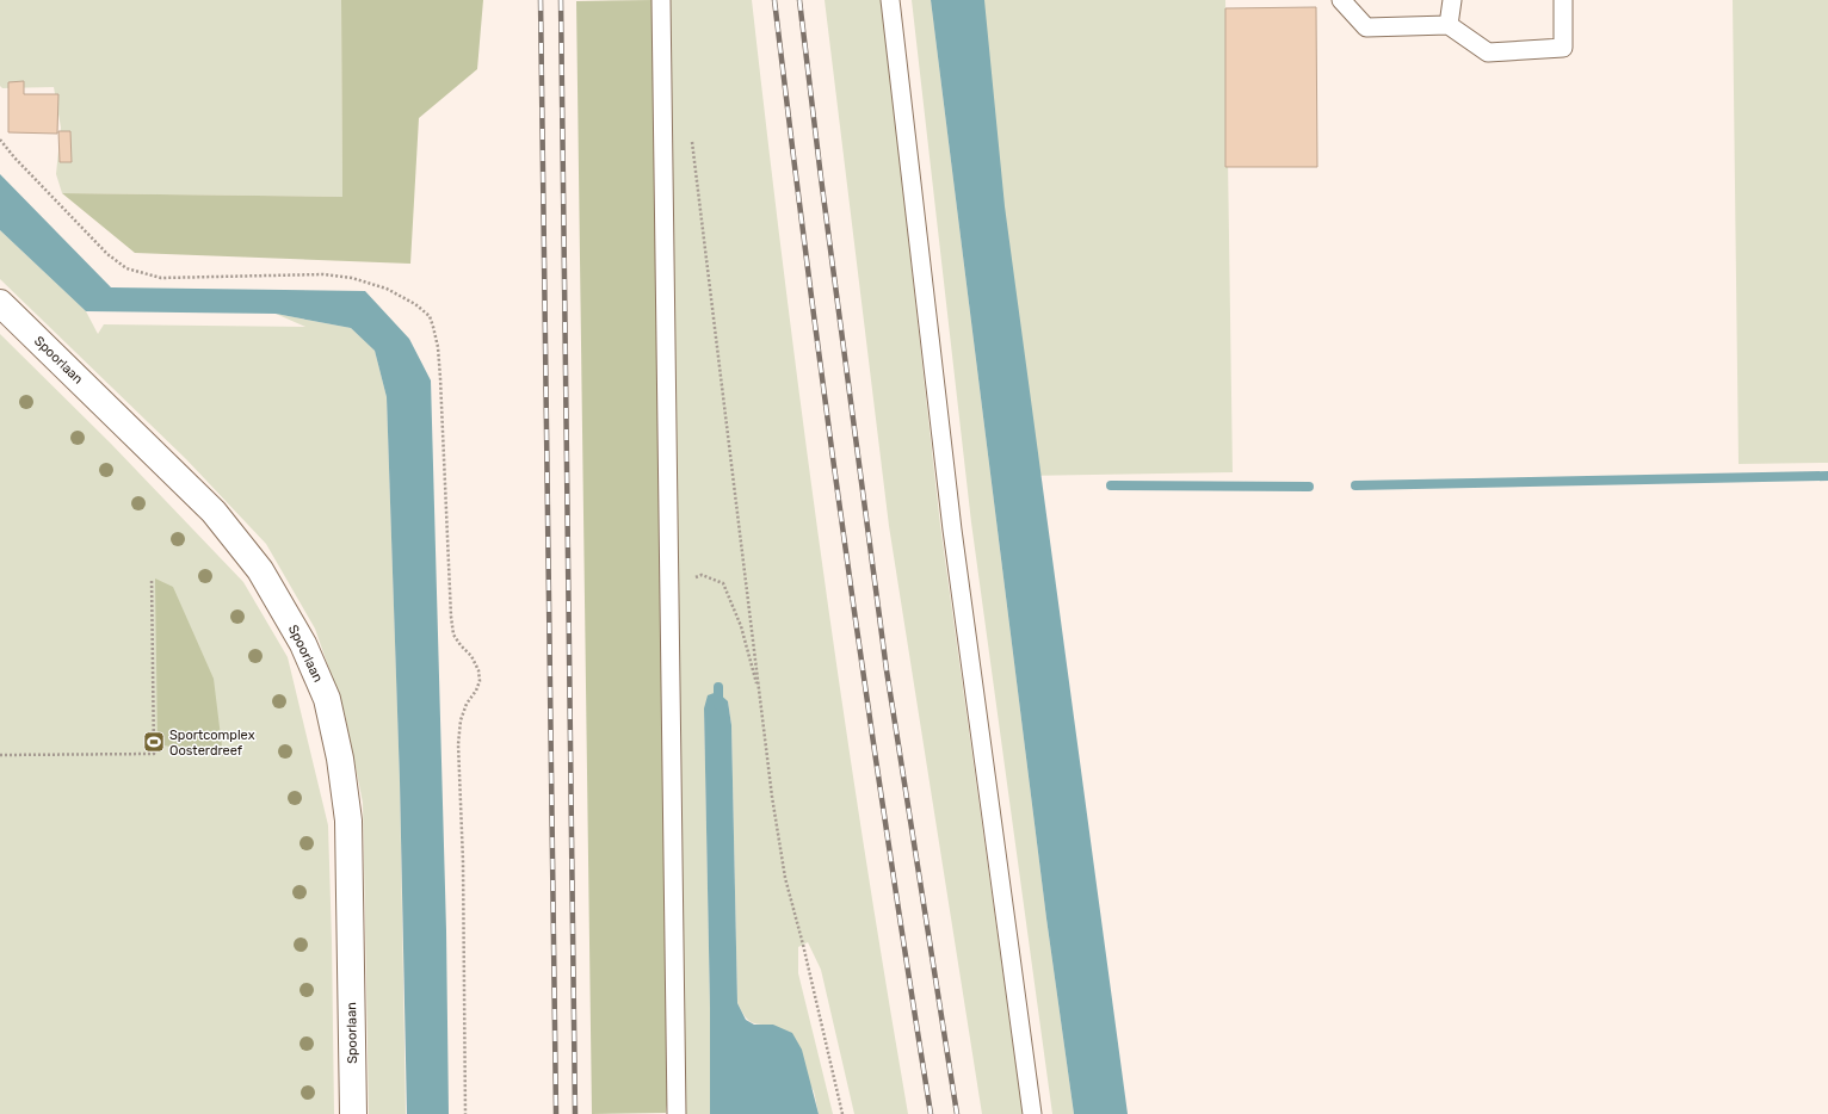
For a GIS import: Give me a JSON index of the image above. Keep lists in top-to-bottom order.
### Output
{
  "streets": {
    "main road": ["Spoorlaan"]
  },
  "places": {
    "sports": ["Sportcomplex Oosterdreef"]
  }
}
